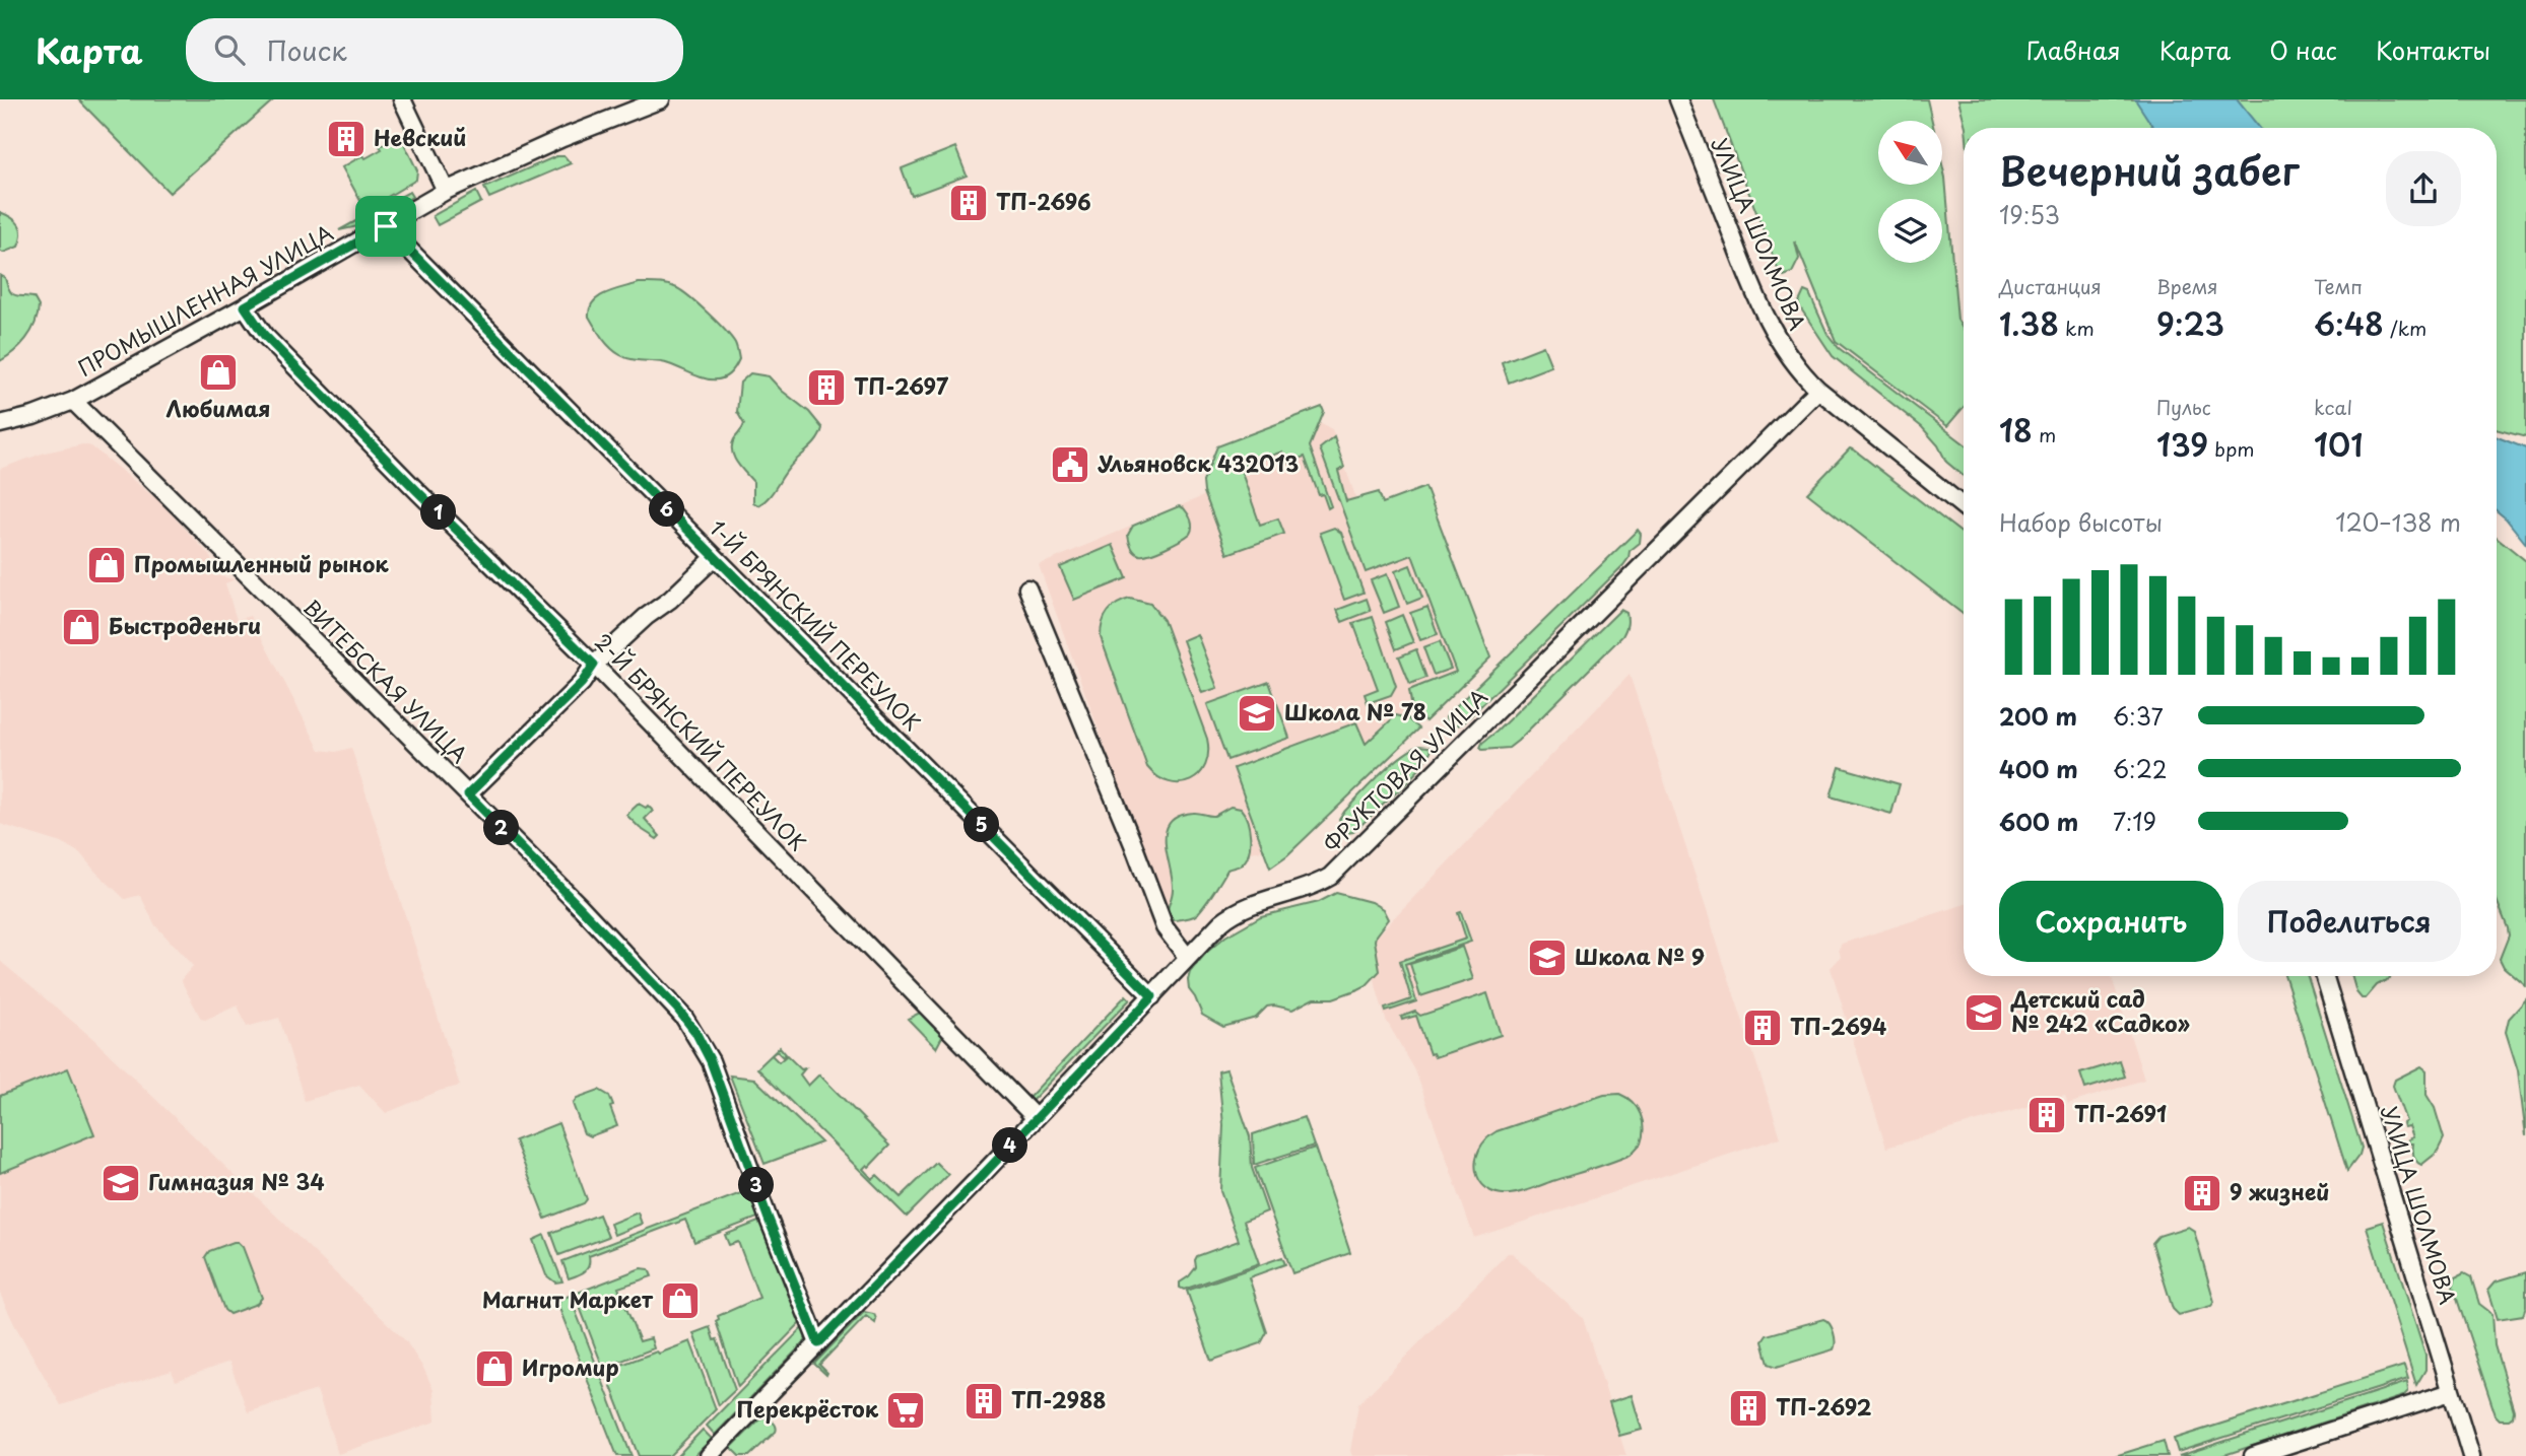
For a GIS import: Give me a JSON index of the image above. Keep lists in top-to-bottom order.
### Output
{
  "streets": {
    "street": [
      "УЛИЦА ШОЛМОВА",
      "ПРОМЫШЛЕННАЯ УЛИЦА",
      "1-Й БРЯНСКИЙ ПЕРЕУЛОК",
      "ВИТЕБСКАЯ УЛИЦА",
      "2-Й БРЯНСКИЙ ПЕРЕУЛОК",
      "ФРУКТОВАЯ УЛИЦА"
    ]
  },
  "crossings": [
    ["УЛИЦА ШОЛМОВА", "ФРУКТОВАЯ УЛИЦА"],
    ["ПРОМЫШЛЕННАЯ УЛИЦА", "1-Й БРЯНСКИЙ ПЕРЕУЛОК"],
    ["ПРОМЫШЛЕННАЯ УЛИЦА", "ВИТЕБСКАЯ УЛИЦА"],
    ["ПРОМЫШЛЕННАЯ УЛИЦА", "2-Й БРЯНСКИЙ ПЕРЕУЛОК"],
    ["1-Й БРЯНСКИЙ ПЕРЕУЛОК", "ФРУКТОВАЯ УЛИЦА"],
    ["ВИТЕБСКАЯ УЛИЦА", "ФРУКТОВАЯ УЛИЦА"],
    ["2-Й БРЯНСКИЙ ПЕРЕУЛОК", "ФРУКТОВАЯ УЛИЦА"]
  ],
  "places": {
    "building": [
      "Невский",
      "ТП-2696",
      "ТП-2697",
      "ТП-2694",
      "ТП-2691",
      "9 жизней",
      "ТП-2988",
      "ТП-2692"
    ],
    "shop": [
      "Любимая",
      "Промышленный рынок",
      "Быстроденьги",
      "Магнит Маркет",
      "Игромир"
    ],
    "public building": ["Ульяновск 432013"],
    "school or university": [
      "Школа № 78",
      "Школа № 9",
      "Детский сад № 242 «Садко»",
      "Гимназия № 34"
    ],
    "supermarket": ["Перекрёсток"]
  },
  "north": "top left",
  "page": {
    "header": "Карта",
    "search": "Поиск",
    "nav": [
      "Главная",
      "Карта",
      "О нас",
      "Контакты"
    ],
    "heading": ["Вечерний забег", "19:53"],
    "stats": [
      ["Дистанция", "1.38 km"],
      ["Время", "9:23"],
      ["Темп", "6:48 /km"],
      ["18 m"],
      ["Пульс", "139 bpm"],
      ["kcal", "101"]
    ],
    "chart": ["Набор высоты", "120–138 m"],
    "pins": [
      "6",
      "1",
      "5",
      "2",
      "4",
      "3"
    ],
    "list": [
      {
        "name": "200 m",
        "note": "6:37"
      },
      {
        "name": "400 m",
        "note": "6:22"
      },
      {
        "name": "600 m",
        "note": "7:19"
      }
    ],
    "buttons": ["Сохранить", "Поделиться"]
  }
}
